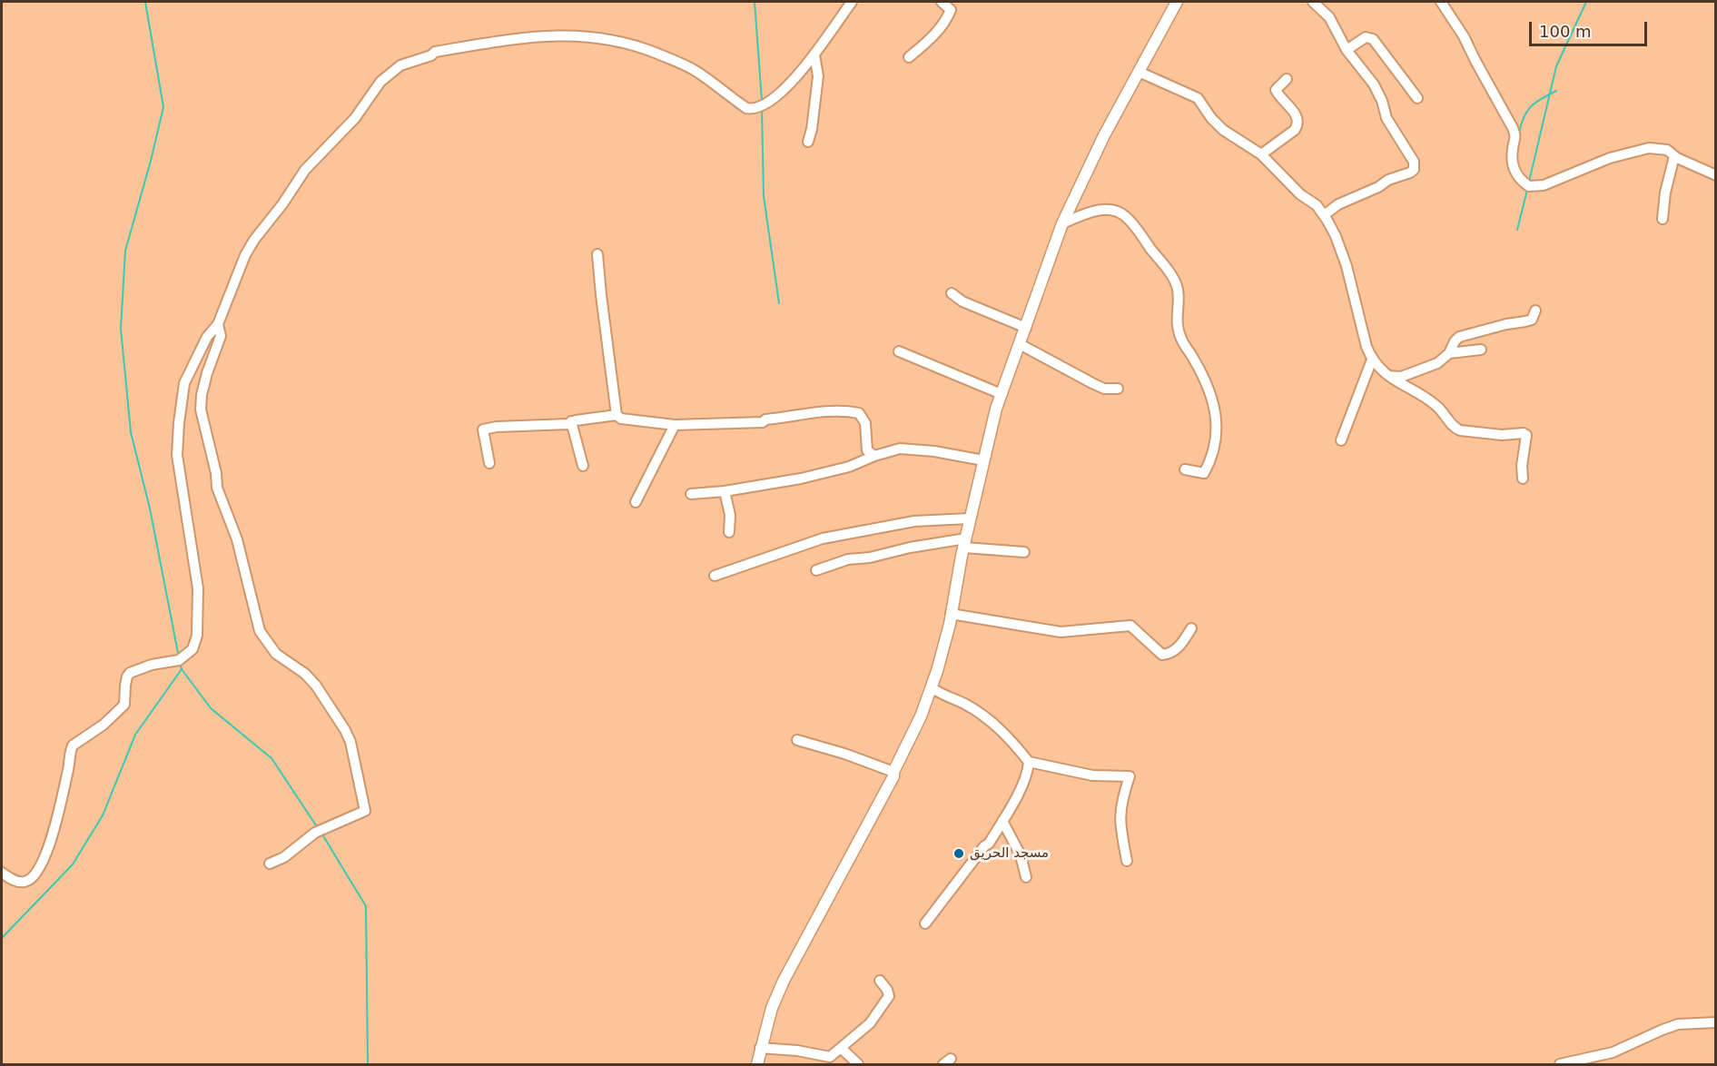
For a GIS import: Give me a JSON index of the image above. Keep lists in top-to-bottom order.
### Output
{
  "places": ["مسجد الحريق"],
  "scale_bar": "100 m"
}
